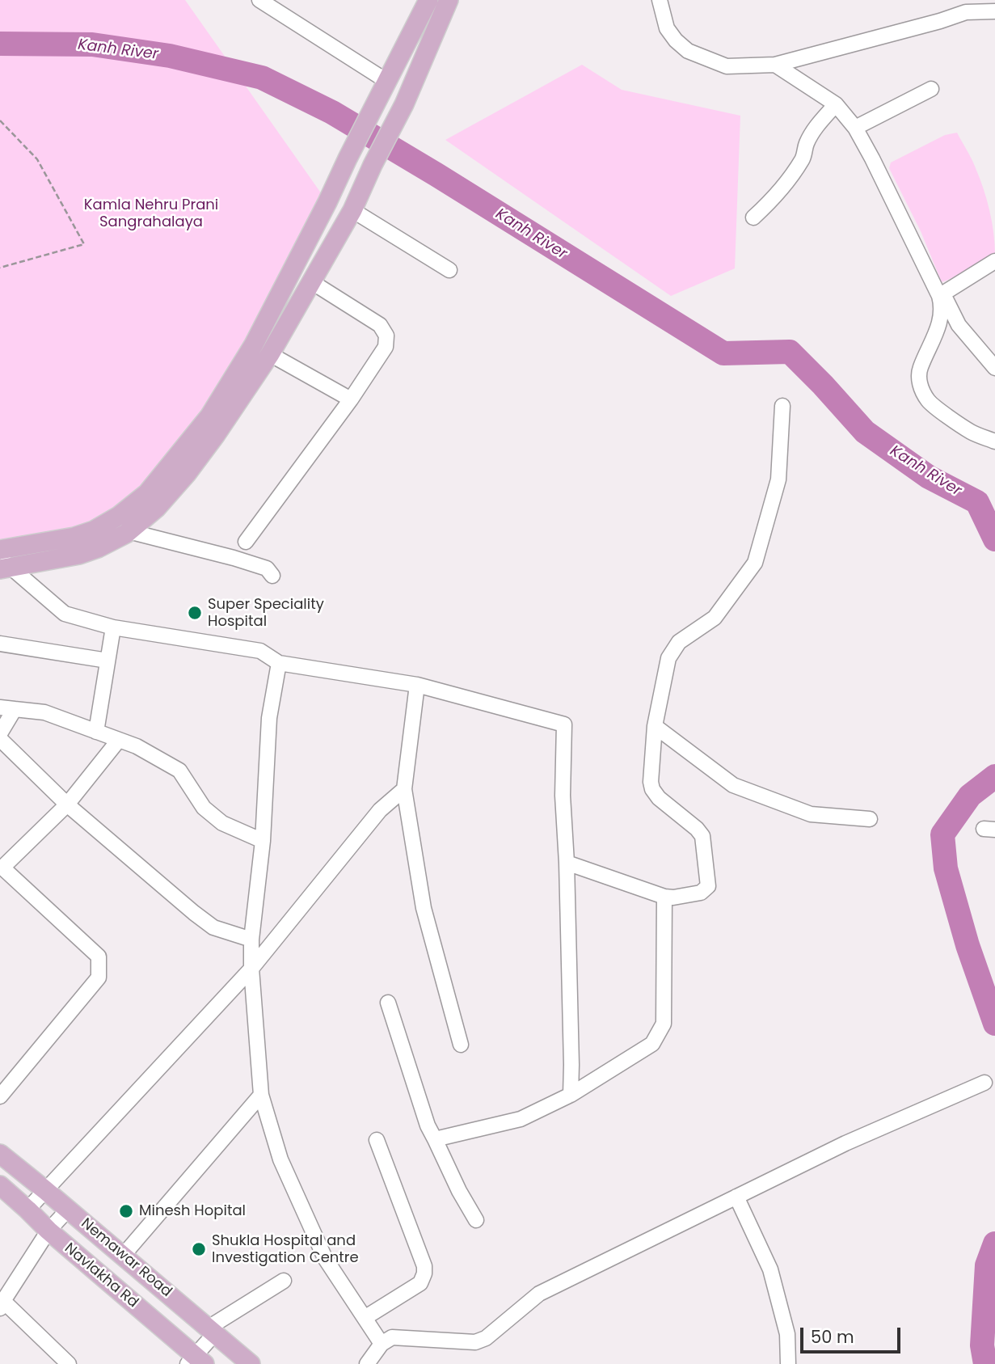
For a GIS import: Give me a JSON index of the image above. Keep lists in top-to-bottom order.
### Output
{
  "streets": {
    "main road": ["Nemawar Road", "Navlakha Rd"]
  },
  "water": ["Kanh River"],
  "parks": ["Kamla Nehru Prani Sangrahalaya"],
  "places": ["Super Speciality Hospital", "Minesh Hopital", "Shukla Hospital and Investigation Centre"],
  "scale_bar": "50 m"
}
